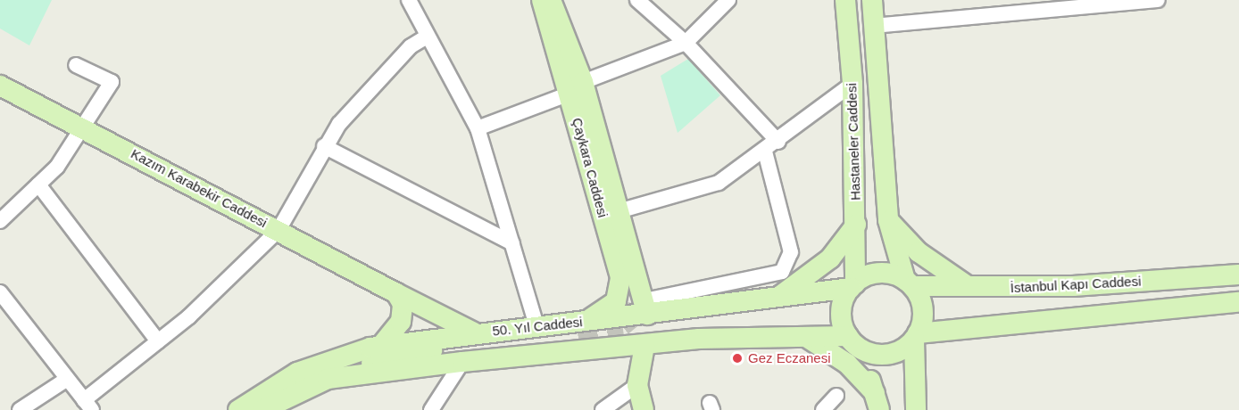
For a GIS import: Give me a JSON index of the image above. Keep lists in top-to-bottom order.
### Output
{
  "streets": {
    "main road": [
      "Hastaneler Caddesi",
      "Çaykara Caddesi",
      "Kazım Karabekir Caddesi",
      "İstanbul Kapı Caddesi",
      "50. Yıl Caddesi"
    ]
  },
  "crossings": [
    ["Hastaneler Caddesi", "İstanbul Kapı Caddesi"],
    ["Hastaneler Caddesi", "50. Yıl Caddesi"],
    ["Çaykara Caddesi", "50. Yıl Caddesi"],
    ["Kazım Karabekir Caddesi", "50. Yıl Caddesi"],
    ["İstanbul Kapı Caddesi", "50. Yıl Caddesi"]
  ],
  "places": ["Gez Eczanesi"]
}
